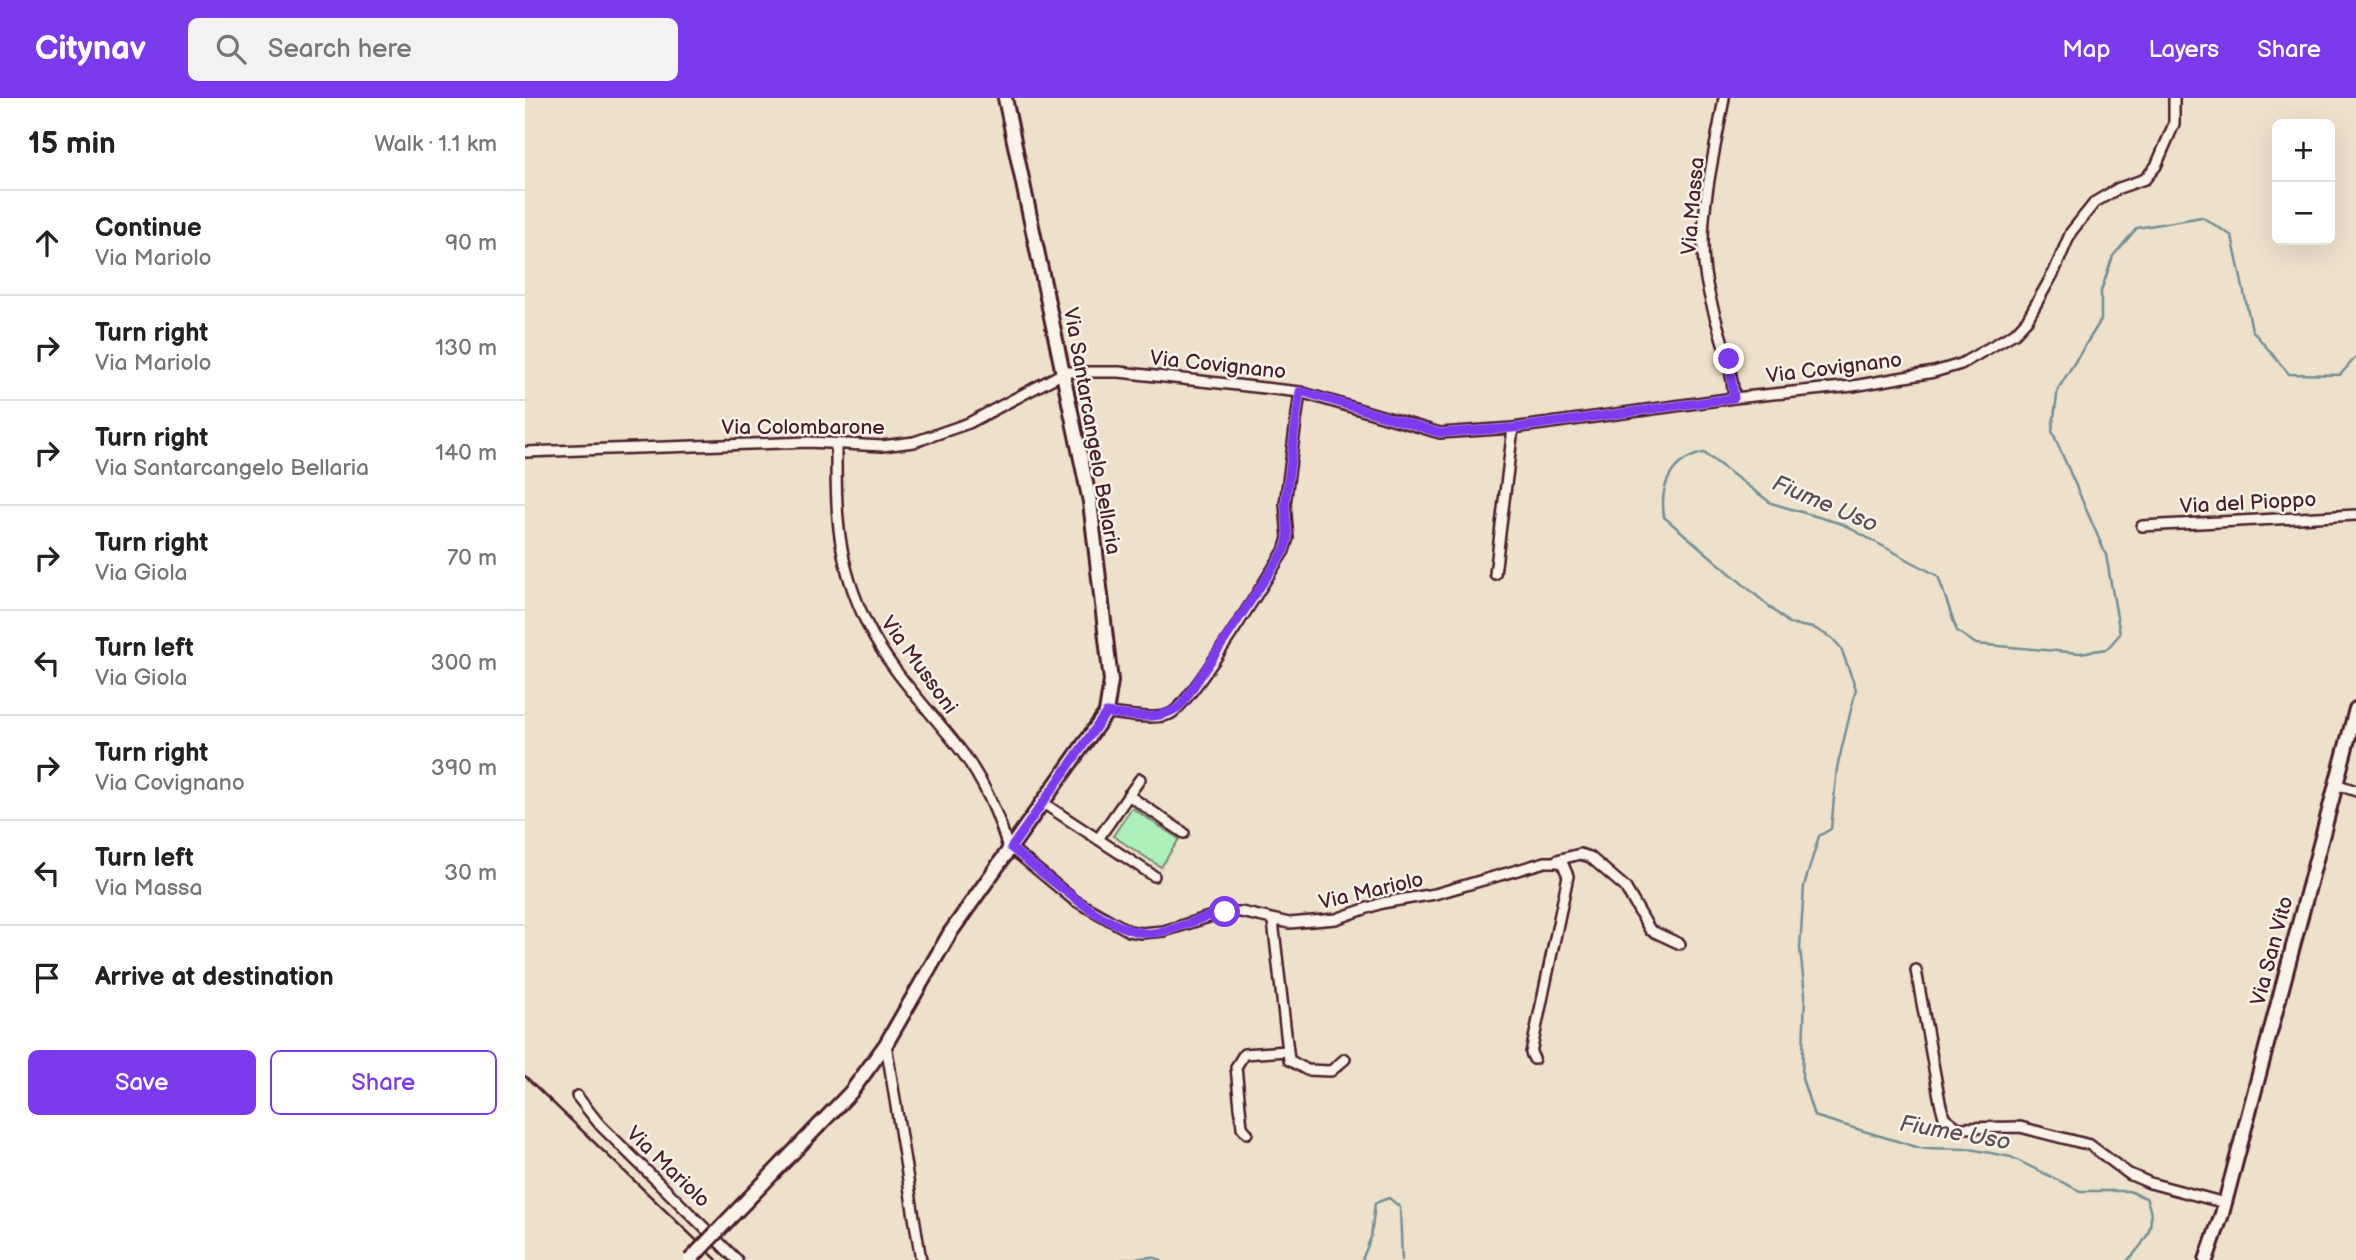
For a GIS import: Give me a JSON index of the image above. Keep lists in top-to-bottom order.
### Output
{
  "streets": {
    "street": [
      "Via Massa",
      "Via Covignano",
      "Via Colombarone",
      "Via Santarcangelo Bellaria",
      "Via del Pioppo",
      "Via Mussoni",
      "Via Mariolo",
      "Via San Vito"
    ]
  },
  "crossings": [
    ["Via Massa", "Via Covignano"],
    ["Via Covignano", "Via Colombarone"],
    ["Via Covignano", "Via Santarcangelo Bellaria"],
    ["Via Colombarone", "Via Santarcangelo Bellaria"],
    ["Via Colombarone", "Via Mussoni"],
    ["Via Santarcangelo Bellaria", "Via Mussoni"],
    ["Via Santarcangelo Bellaria", "Via Mariolo"],
    ["Via Mussoni", "Via Mariolo"]
  ],
  "water": ["Fiume Uso"],
  "page": {
    "header": "Citynav",
    "search": "Search here",
    "nav": ["Map", "Layers", "Share"],
    "heading": ["15 min", "Walk · 1.1 km"],
    "map_buttons": ["+", "−"],
    "list": [
      ["Continue", "Via Mariolo", "90 m"],
      ["Turn right", "Via Mariolo", "130 m"],
      ["Turn right", "Via Santarcangelo Bellaria", "140 m"],
      ["Turn right", "Via Giola", "70 m"],
      ["Turn left", "Via Giola", "300 m"],
      ["Turn right", "Via Covignano", "390 m"],
      ["Turn left", "Via Massa", "30 m"],
      "Arrive at destination"
    ],
    "buttons": ["Save", "Share"]
  }
}
